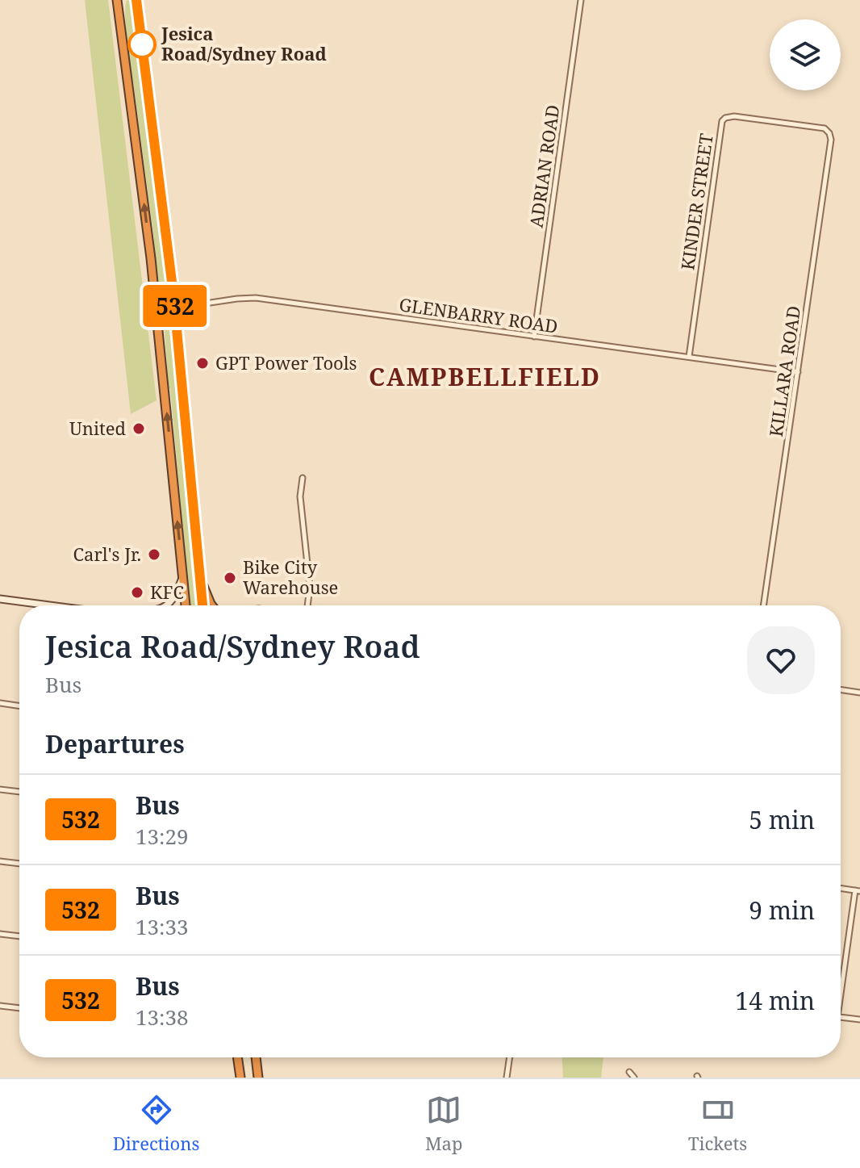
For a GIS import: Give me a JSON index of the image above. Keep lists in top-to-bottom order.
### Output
{
  "streets": {
    "street": [
      "ADRIAN ROAD",
      "KINDER STREET",
      "GLENBARRY ROAD",
      "KILLARA ROAD"
    ]
  },
  "crossings": [
    ["ADRIAN ROAD", "GLENBARRY ROAD"],
    ["KINDER STREET", "GLENBARRY ROAD"],
    ["KINDER STREET", "KILLARA ROAD"],
    ["GLENBARRY ROAD", "KILLARA ROAD"]
  ],
  "districts": ["CAMPBELLFIELD"],
  "places": [
    "Jesica Road/Sydney Road",
    "GPT Power Tools",
    "United",
    "Carl's Jr.",
    "Bike City Warehouse",
    "KFC"
  ],
  "lines": ["bus line 532"],
  "page": {
    "on_map": "532",
    "heading": [
      ["Jesica Road/Sydney Road", "Bus"],
      "Departures"
    ],
    "list": [
      {
        "mark": "532",
        "name": "Bus",
        "note": "13:29",
        "value": "5 min"
      },
      {
        "mark": "532",
        "name": "Bus",
        "note": "13:33",
        "value": "9 min"
      },
      {
        "mark": "532",
        "name": "Bus",
        "note": "13:38",
        "value": "14 min"
      }
    ],
    "tabs": ["Directions", "Map", "Tickets"]
  }
}
